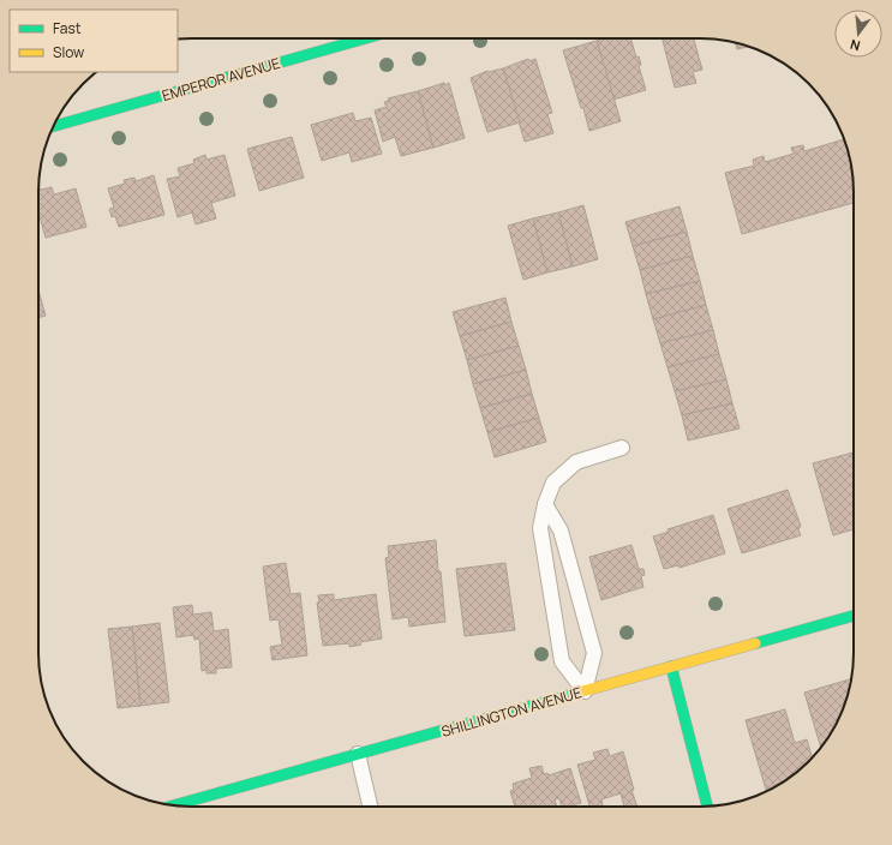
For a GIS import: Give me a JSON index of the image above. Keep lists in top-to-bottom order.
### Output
{
  "streets": {
    "street": ["EMPEROR AVENUE", "SHILLINGTON AVENUE"]
  },
  "legend": ["Fast", "Slow"],
  "north": "bottom"
}
